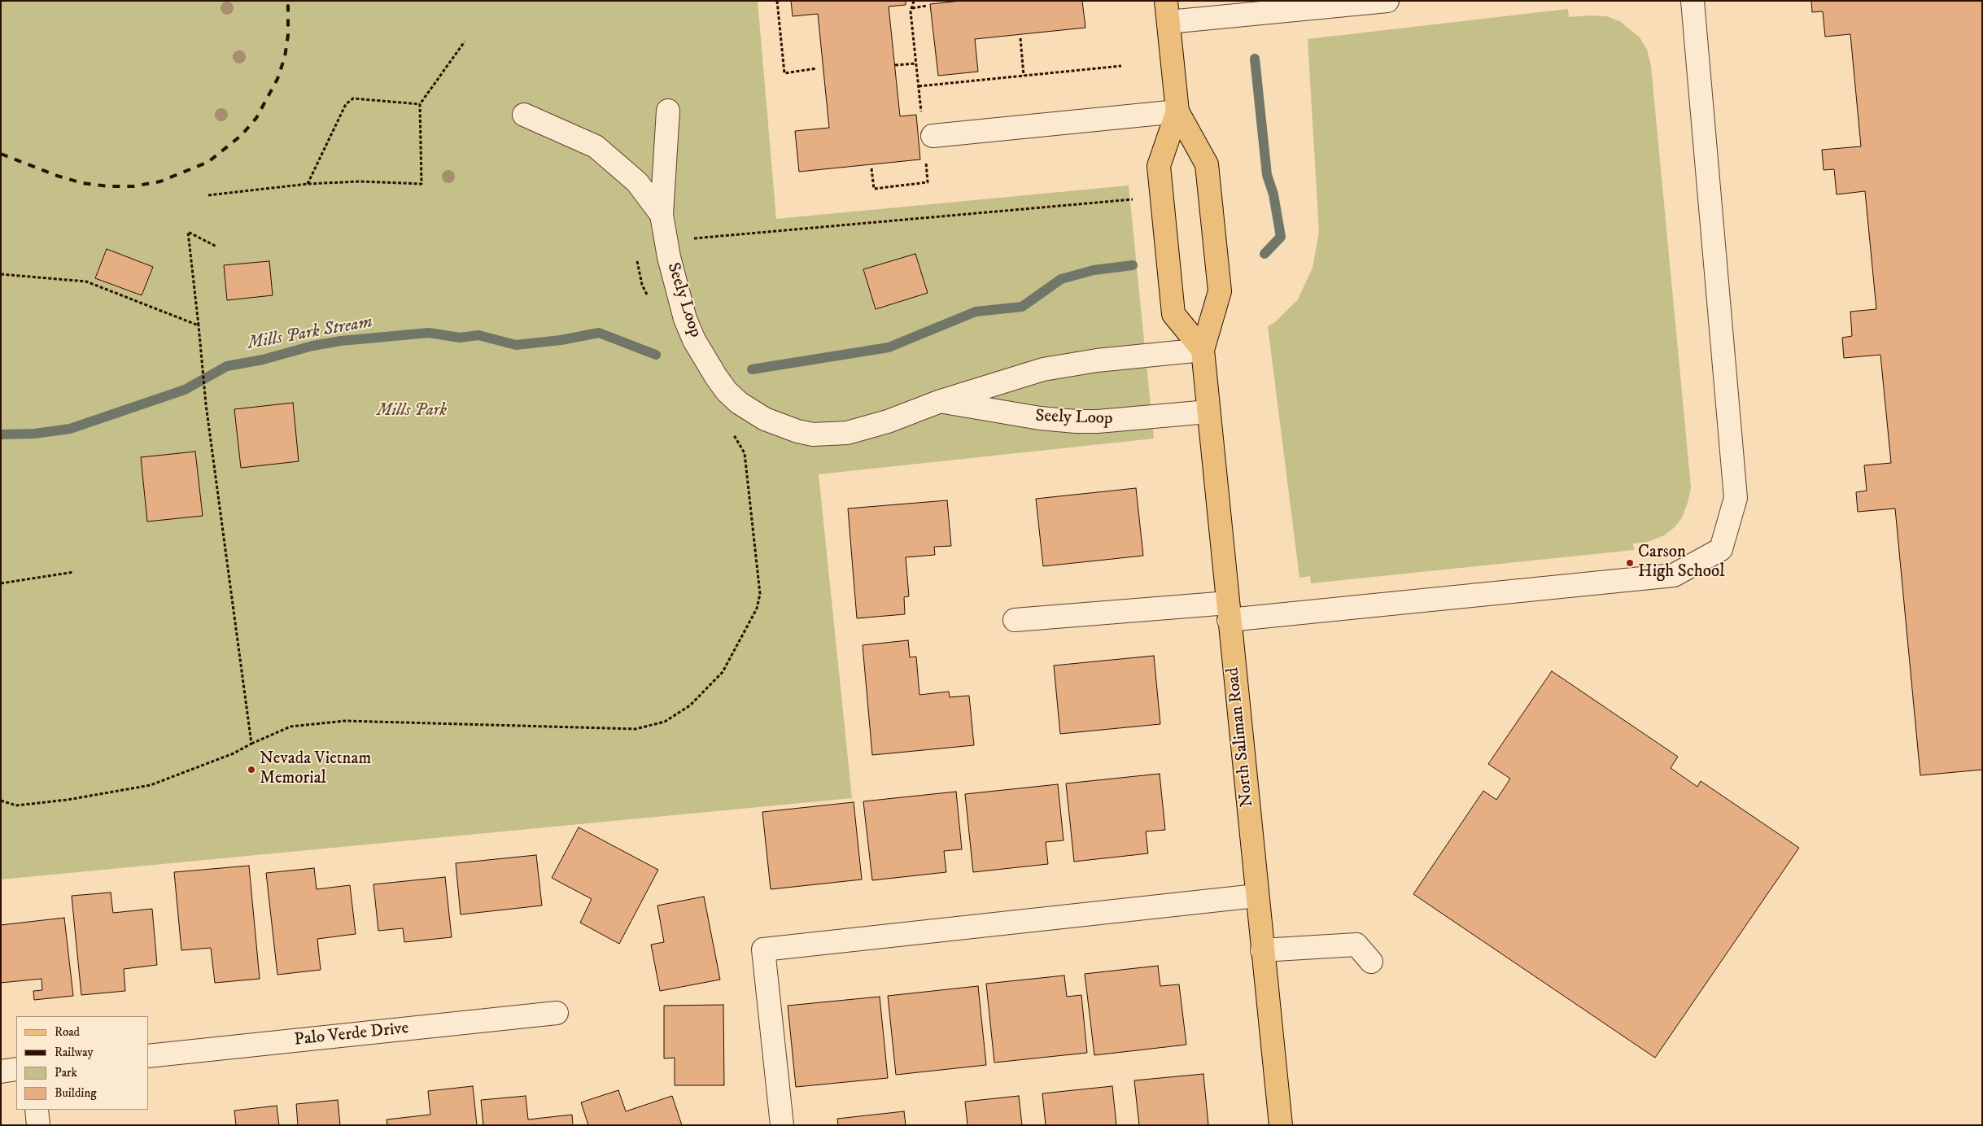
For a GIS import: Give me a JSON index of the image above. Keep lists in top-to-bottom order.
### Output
{
  "streets": {
    "main road": ["North Saliman Road"],
    "street": ["Seely Loop", "Palo Verde Drive"]
  },
  "crossings": [
    ["Seely Loop", "North Saliman Road"]
  ],
  "water": ["Mills Park Stream"],
  "parks": ["Mills Park"],
  "places": ["Carson High School", "Nevada Vietnam Memorial"],
  "legend": [
    "Road",
    "Railway",
    "Park",
    "Building"
  ]
}
